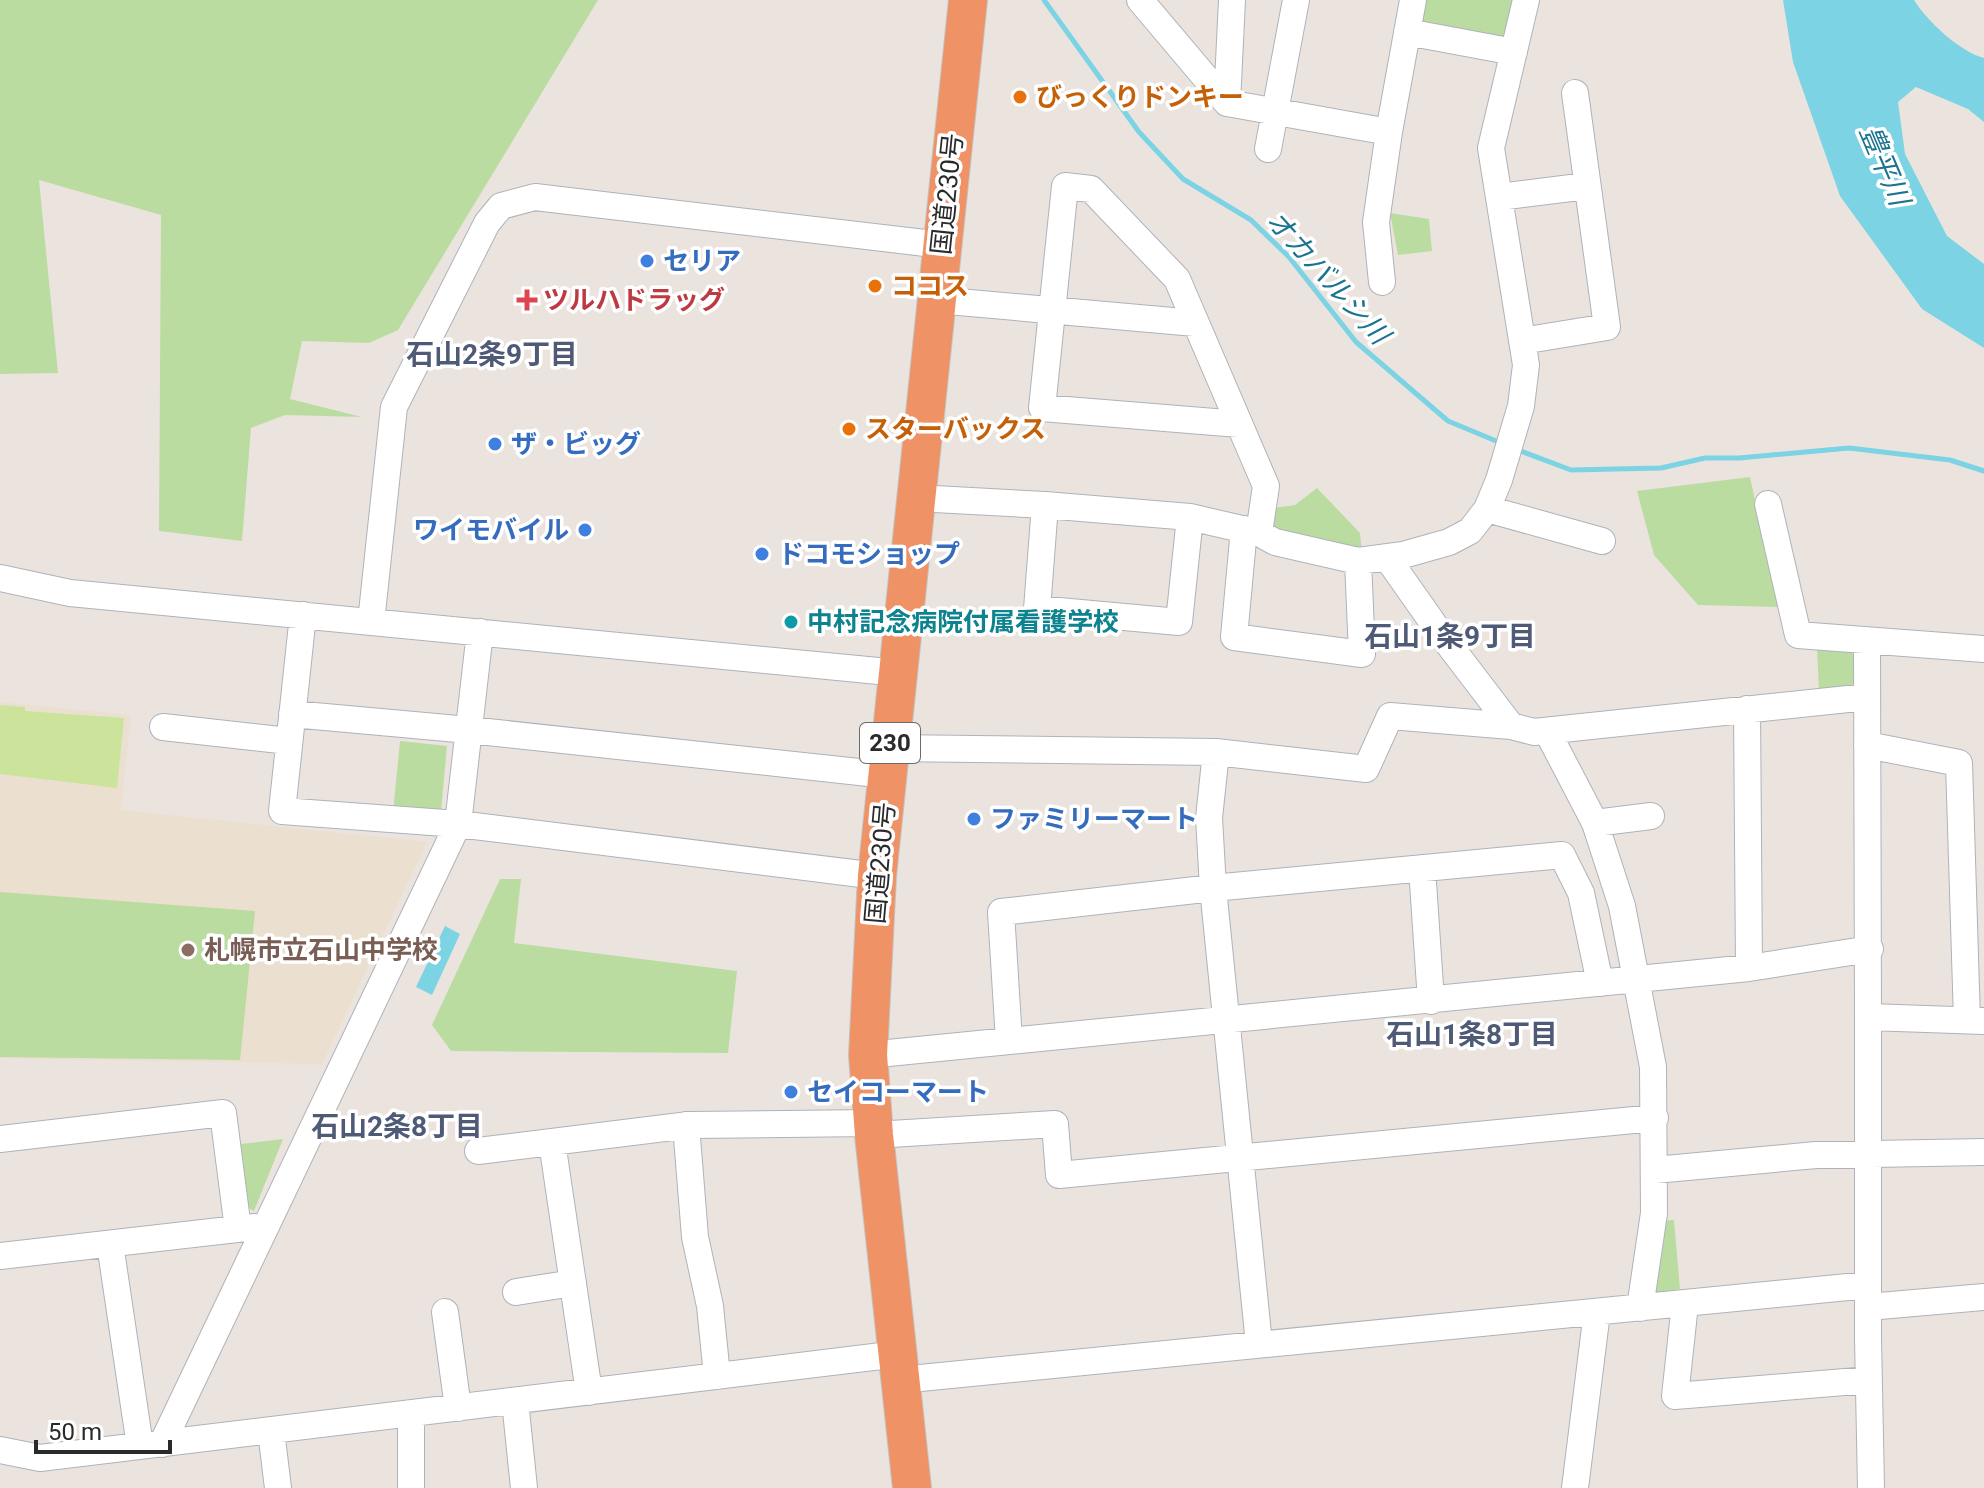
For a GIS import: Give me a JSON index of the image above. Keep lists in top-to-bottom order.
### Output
{
  "streets": {
    "highway": ["国道230号", "230"]
  },
  "districts": [
    "石山2条9丁目",
    "石山1条9丁目",
    "石山1条8丁目",
    "石山2条8丁目"
  ],
  "water": ["豊平川", "オカバルシ川"],
  "places": {
    "other": [
      "びっくりドンキー",
      "セリア",
      "ココス",
      "スターバックス",
      "ザ・ビッグ",
      "ワイモバイル",
      "ドコモショップ",
      "中村記念病院付属看護学校",
      "ファミリーマート",
      "札幌市立石山中学校",
      "セイコーマート"
    ],
    "health": ["ツルハドラッグ"]
  },
  "scale_bar": "50 m"
}
